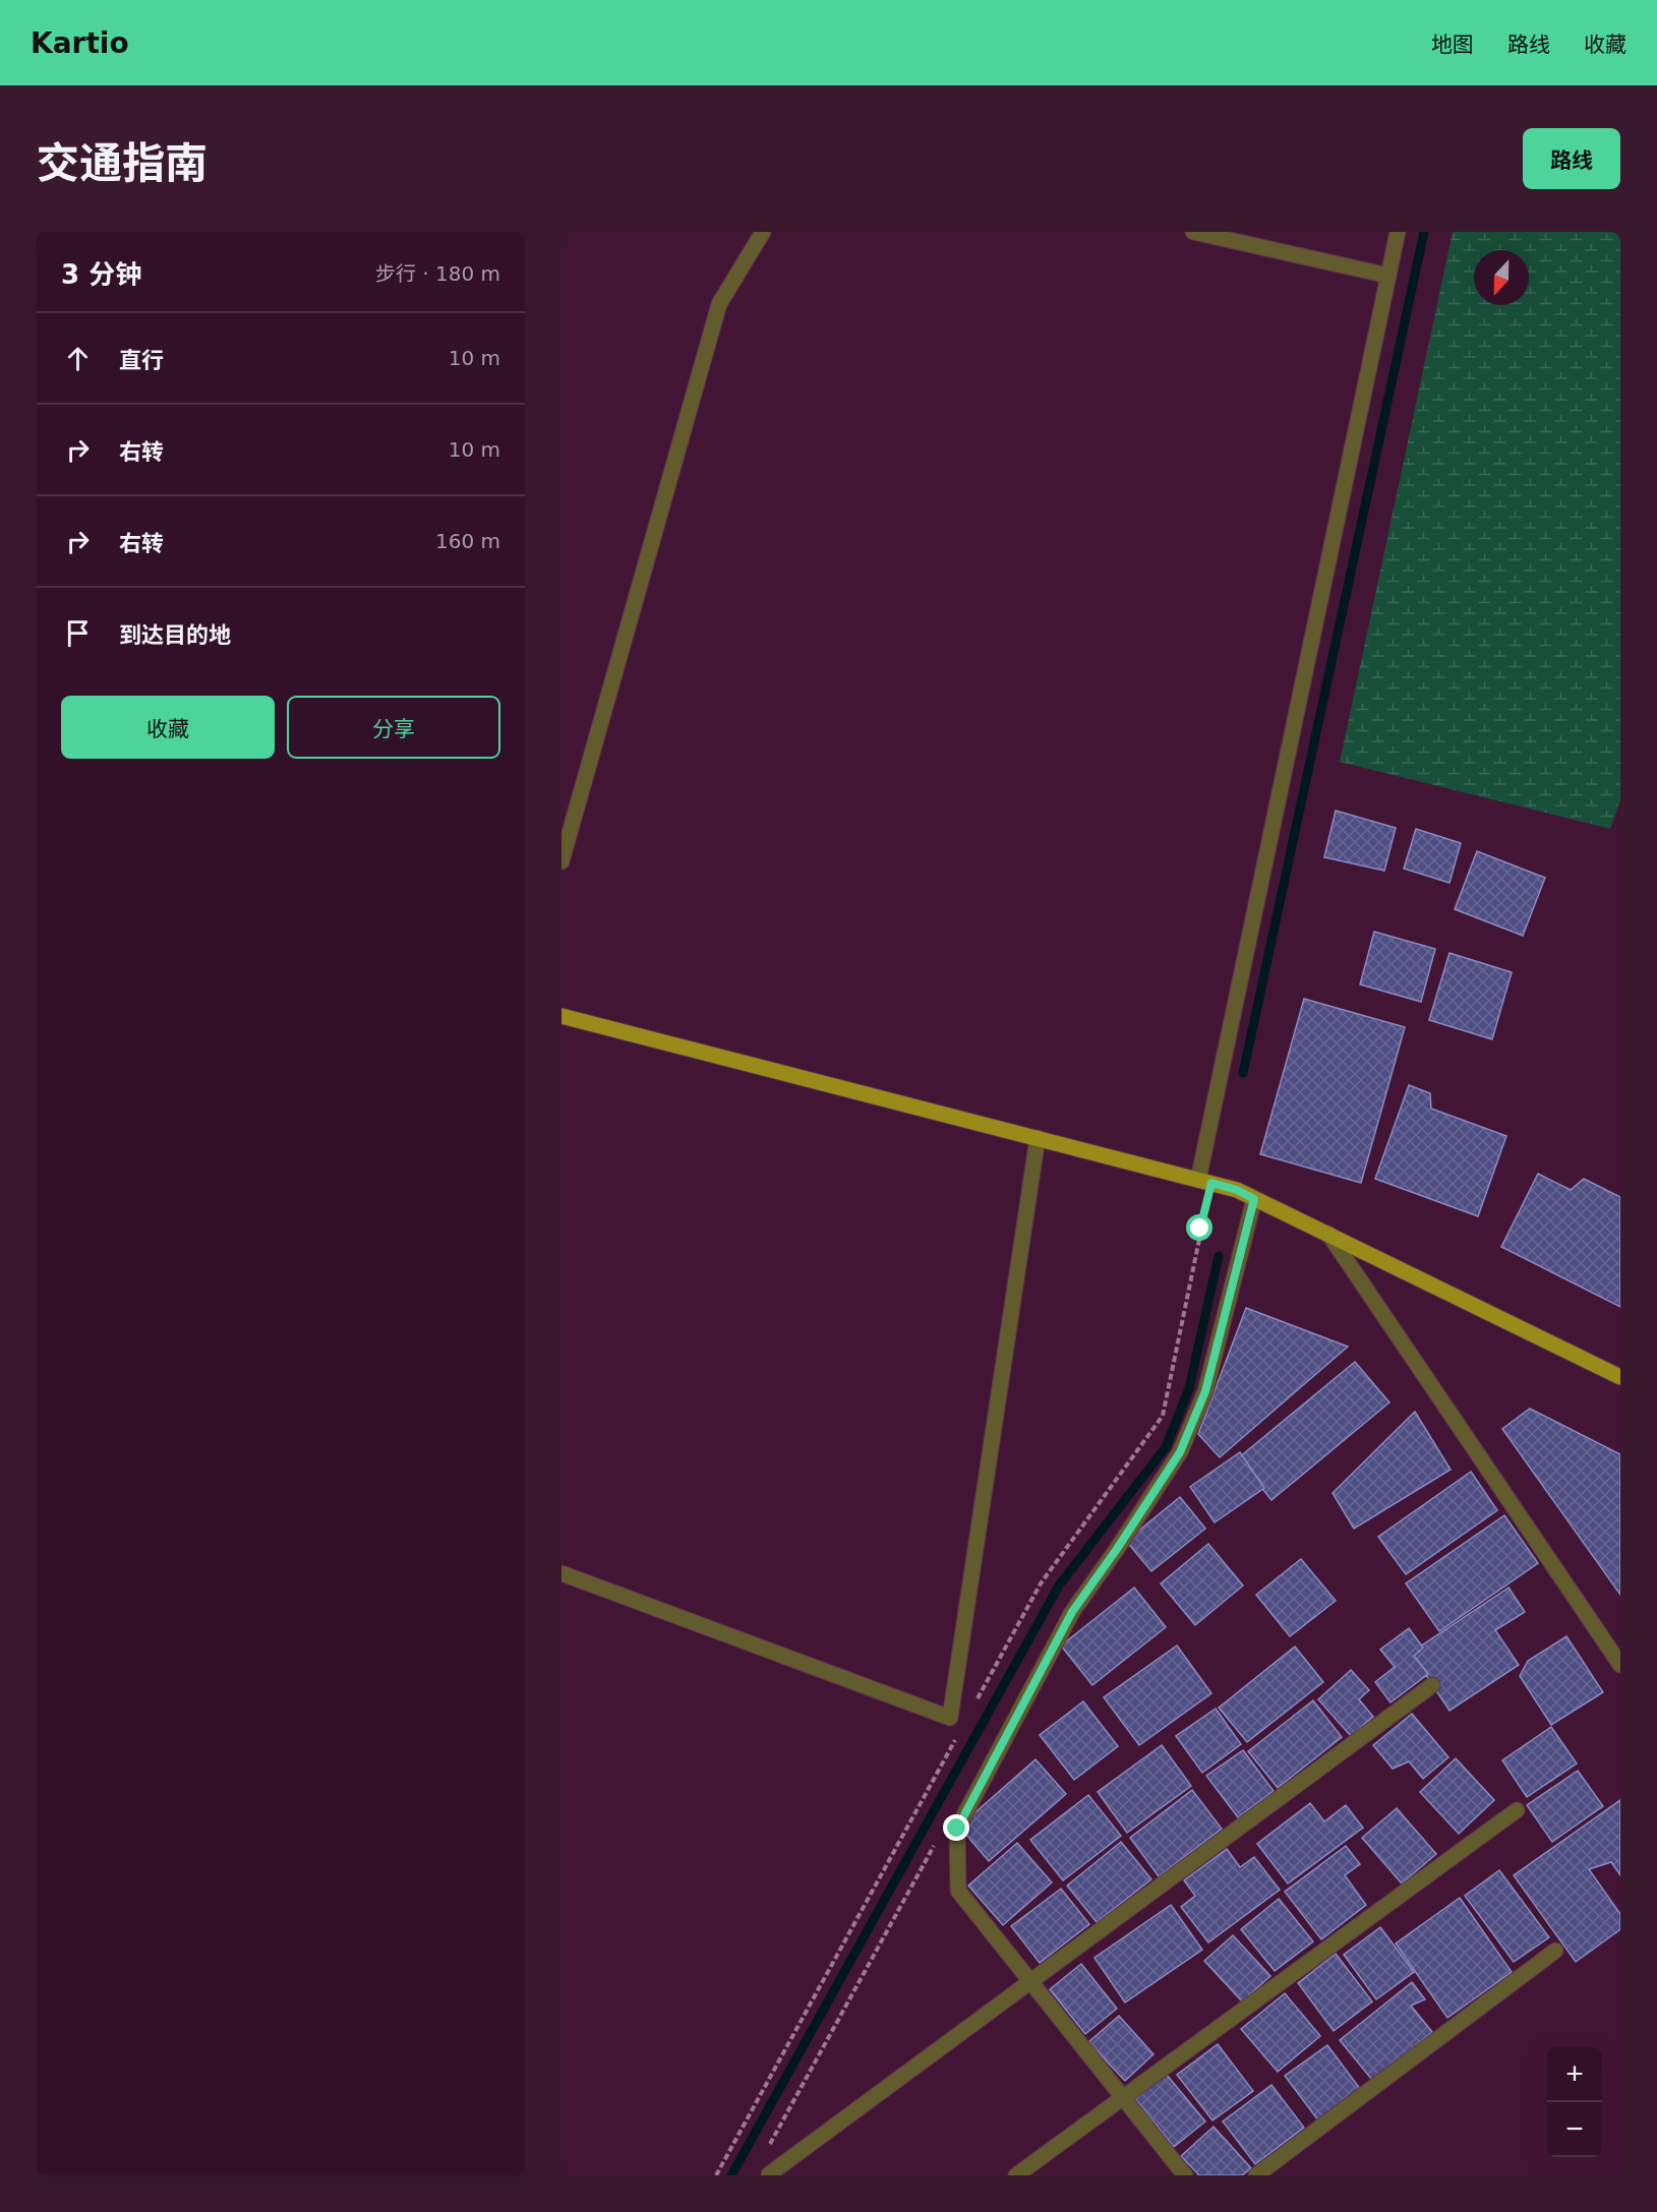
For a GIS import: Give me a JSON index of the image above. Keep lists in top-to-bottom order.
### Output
{
  "north": "bottom",
  "page": {
    "header": "Kartio",
    "nav": ["地图", "路线", "收藏"],
    "title": "交通指南",
    "buttons": [
      "路线",
      ["收藏", "分享"]
    ],
    "heading": ["3 分钟", "步行 · 180 m"],
    "list": [
      ["直行", "10 m"],
      ["右转", "10 m"],
      ["右转", "160 m"],
      "到达目的地"
    ],
    "map_buttons": ["+", "−"]
  }
}
